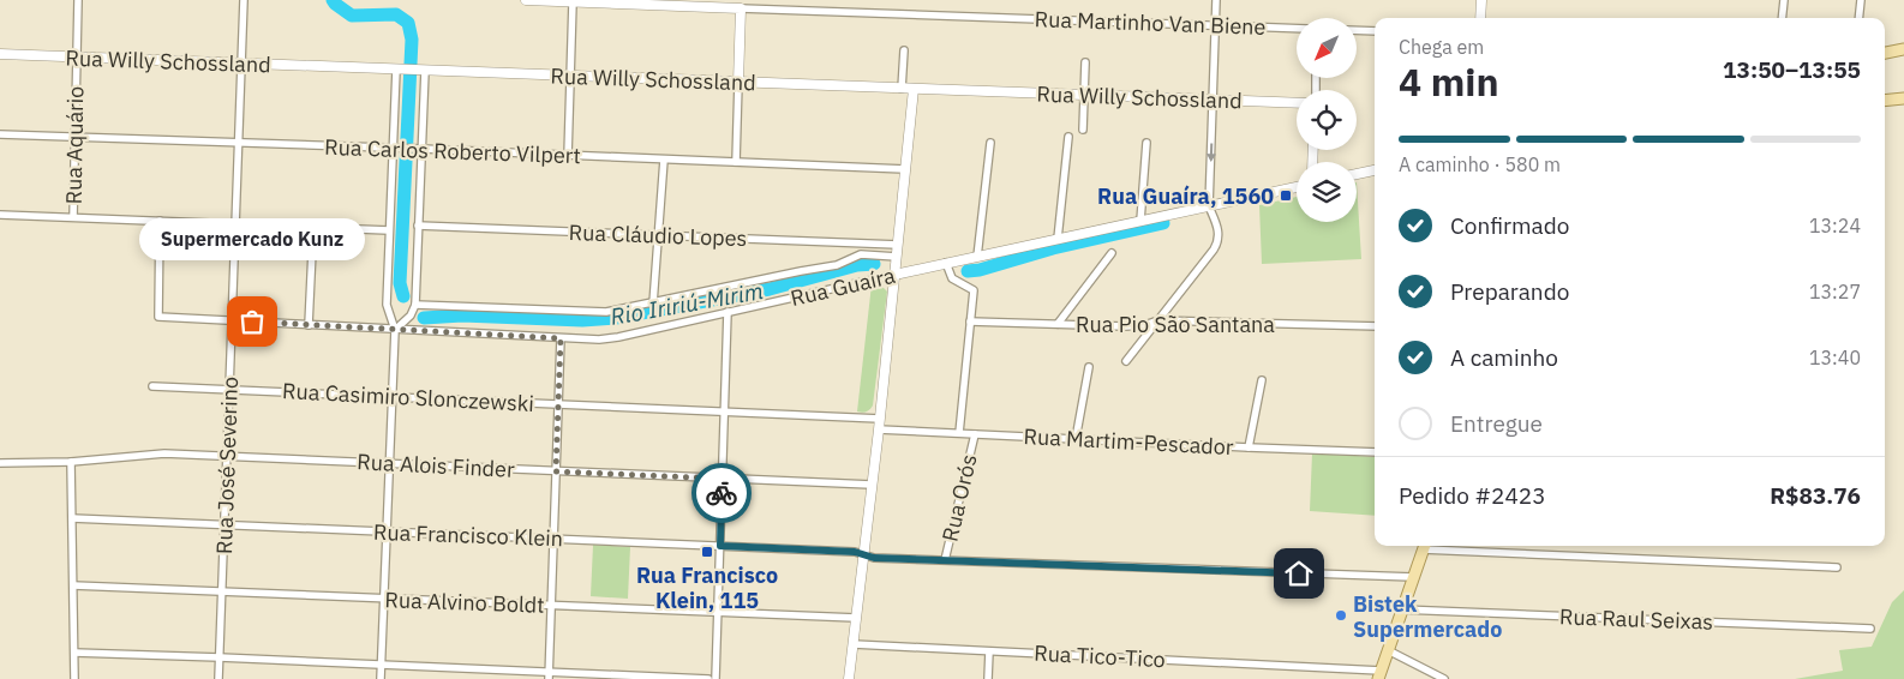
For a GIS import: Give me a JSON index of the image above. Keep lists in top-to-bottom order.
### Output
{
  "streets": {
    "street": [
      "Rua Martinho Van Biene",
      "Rua Willy Schossland",
      "Rua Aquário",
      "Rua Carlos Roberto Vilpert",
      "Rua Cláudio Lopes",
      "Rua Guaíra",
      "Rua Pio São Santana",
      "Rua Casimiro Slonczewski",
      "Rua Martim-Pescador",
      "Rua José Severino",
      "Rua Alois Finder",
      "Rua Orós",
      "Rua Francisco Klein",
      "Rua Alvino Boldt",
      "Rua Raul Seixas",
      "Rua Tico-Tico"
    ]
  },
  "crossings": [
    ["Rua Willy Schossland", "Rua Aquário"],
    ["Rua Willy Schossland", "Rua José Severino"],
    ["Rua Aquário", "Rua Carlos Roberto Vilpert"],
    ["Rua Carlos Roberto Vilpert", "Rua José Severino"],
    ["Rua Guaíra", "Rua José Severino"],
    ["Rua Casimiro Slonczewski", "Rua José Severino"],
    ["Rua Martim-Pescador", "Rua Orós"],
    ["Rua José Severino", "Rua Alois Finder"],
    ["Rua José Severino", "Rua Francisco Klein"],
    ["Rua José Severino", "Rua Alvino Boldt"],
    ["Rua Orós", "Rua Francisco Klein"]
  ],
  "water": ["Rio Iririú-Mirim"],
  "places": {
    "transit": ["Rua Guaíra, 1560", "Rua Francisco Klein, 115"],
    "other": ["Supermercado Kunz", "Bistek Supermercado"]
  },
  "north": "bottom left",
  "page": {
    "heading": ["4 min", "Chega em", "13:50–13:55"],
    "panel": ["Pedido #2423", "R$83.76"],
    "bar": "A caminho · 580 m",
    "list": [
      ["Confirmado", "13:24"],
      ["Preparando", "13:27"],
      ["A caminho", "13:40"],
      "Entregue"
    ],
    "bubble": "Supermercado Kunz"
  }
}
